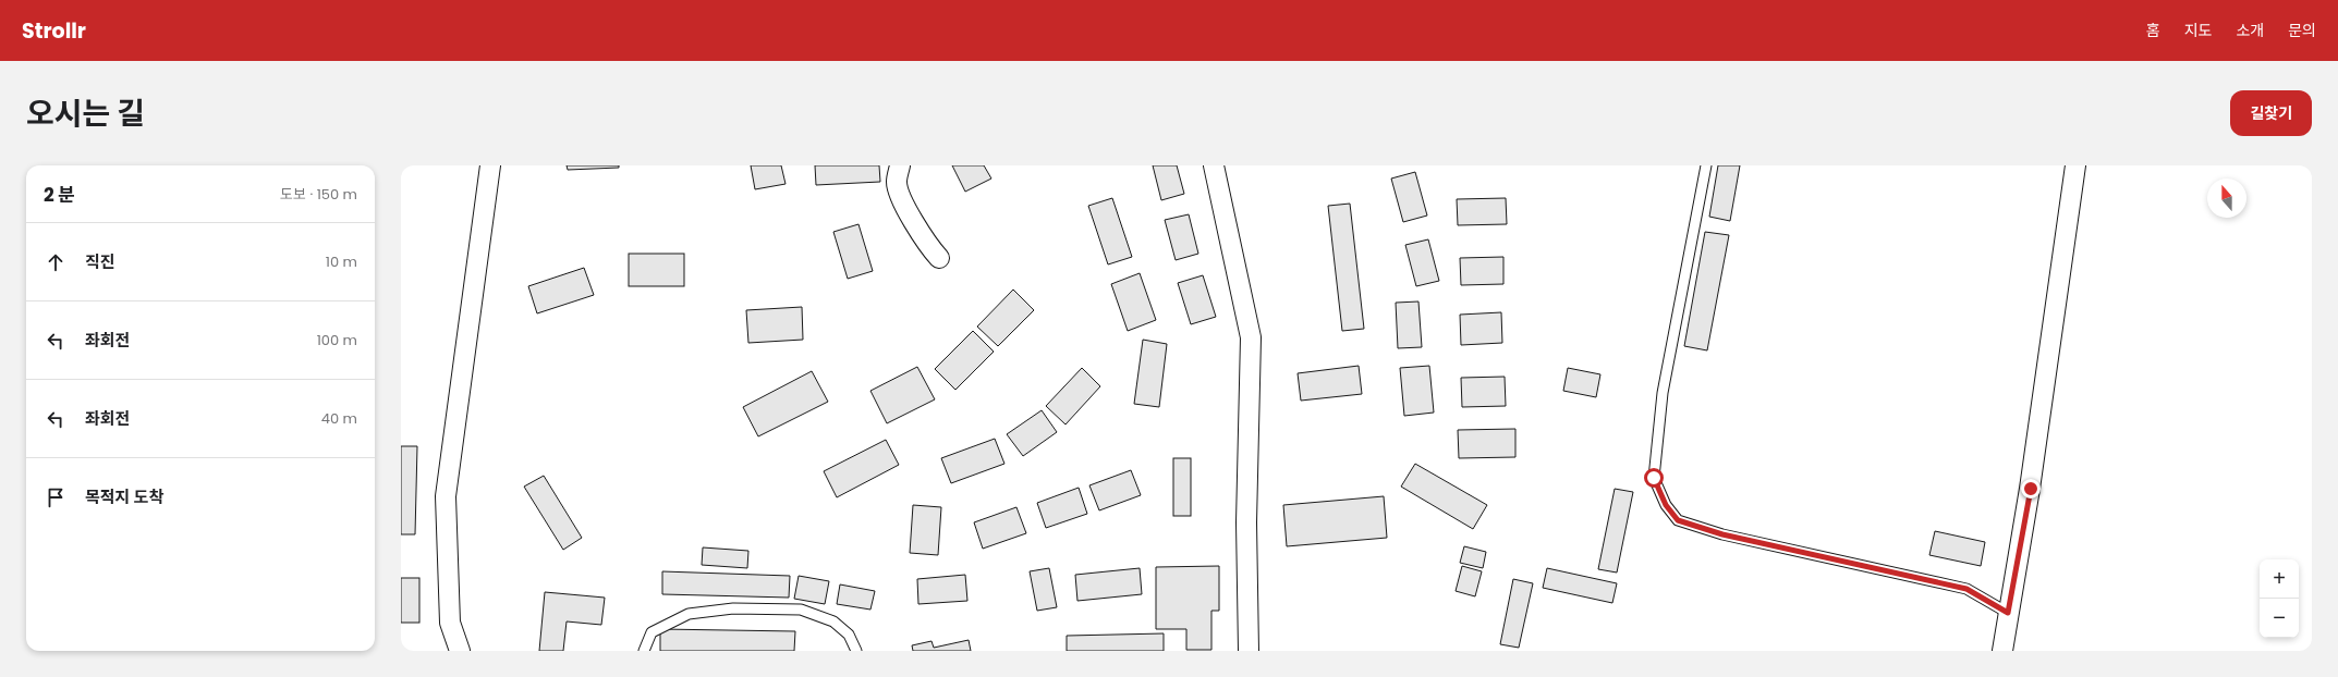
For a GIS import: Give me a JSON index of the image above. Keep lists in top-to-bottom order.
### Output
{
  "north": "top",
  "page": {
    "header": "Strollr",
    "nav": [
      "홈",
      "지도",
      "소개",
      "문의"
    ],
    "title": "오시는 길",
    "buttons": "길찾기",
    "heading": ["2 분", "도보 · 150 m"],
    "list": [
      ["직진", "10 m"],
      ["좌회전", "100 m"],
      ["좌회전", "40 m"],
      "목적지 도착"
    ],
    "map_buttons": ["+", "−"]
  }
}
